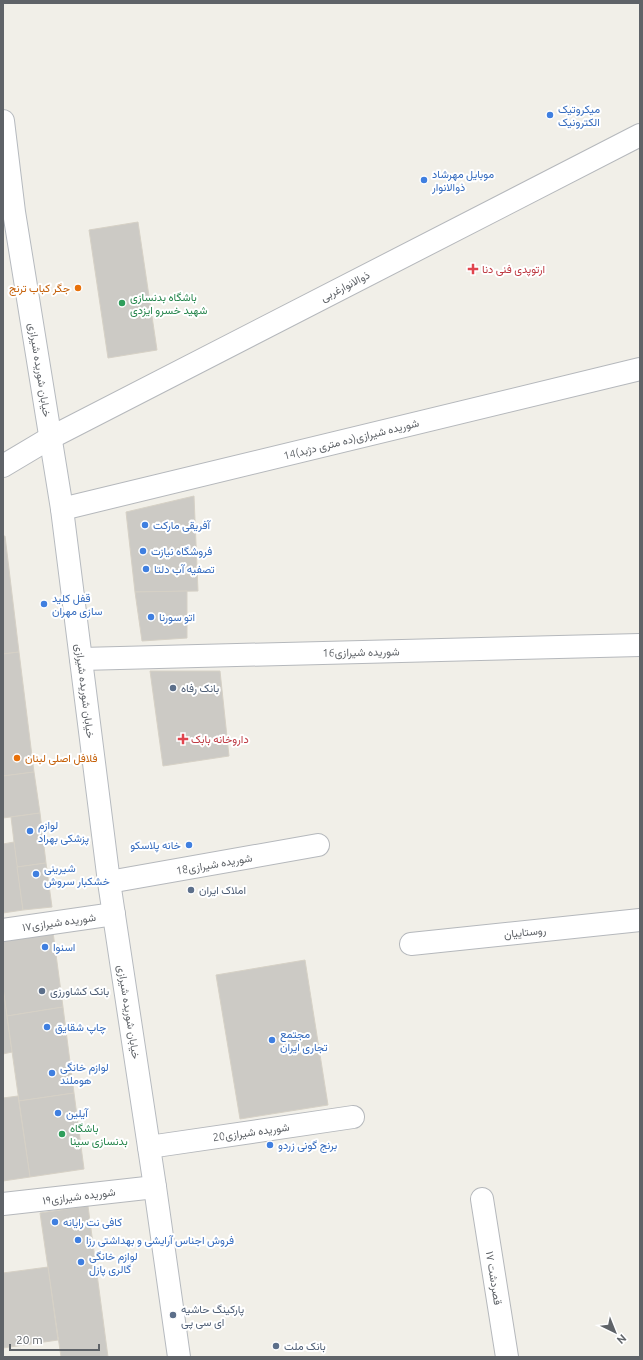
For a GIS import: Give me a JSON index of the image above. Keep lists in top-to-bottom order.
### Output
{
  "streets": {
    "street": [
      "ذوالانوارغربی",
      "خیابان شوریده شیرازی",
      "14شوریده شیرازی(ده متری دژبد)",
      "شوریده شیرازی16",
      "18شوریده شیرازی",
      "شوریده شیرازی۱۷",
      "روستاییان",
      "20شوریده شیرازی",
      "شوریده شیرازی۱۹",
      "قصردشت ۱۷"
    ]
  },
  "crossings": [
    ["ذوالانوارغربی", "خیابان شوریده شیرازی"],
    ["خیابان شوریده شیرازی", "14شوریده شیرازی(ده متری دژبد)"],
    ["خیابان شوریده شیرازی", "شوریده شیرازی16"],
    ["خیابان شوریده شیرازی", "18شوریده شیرازی"],
    ["خیابان شوریده شیرازی", "شوریده شیرازی۱۷"],
    ["خیابان شوریده شیرازی", "20شوریده شیرازی"],
    ["خیابان شوریده شیرازی", "شوریده شیرازی۱۹"]
  ],
  "places": {
    "other": [
      "میکروتیک الکترونیک",
      "موبایل مهرشاد ذوالانوار",
      "جگر کباب ترنج",
      "باشگاه بدنسازی شهید خسرو ایزدی",
      "آفریقی مارکت",
      "فروشگاه نیازت",
      "تصفیه آب دلتا",
      "قفل کلید سازی مهران",
      "اتو سورنا",
      "بانک رفاه",
      "فلافل اصلی لبنان",
      "لوازم پزشکی بهراد",
      "خانه پلاسکو",
      "شیرینی خشکبار سروش",
      "املاک ایران",
      "اسنوا",
      "بانک کشاورزی",
      "چاپ شقایق",
      "مجتمع تجاری ایران",
      "لوازم خانگی هوملند",
      "آیلین",
      "باشگاه بدنسازی سینا",
      "برنج گونی زردو",
      "کافی نت رایانه",
      "فروش اجناس آرایشی و بهداشتی رزا",
      "لوازم خانگی گالری پازل",
      "پارکینگ حاشیه ای سی پی",
      "بانک ملت"
    ],
    "health": ["ارتوپدی فنی دنا", "داروخانه بابک"]
  },
  "scale_bar": "20 m",
  "north": "bottom right"
}
